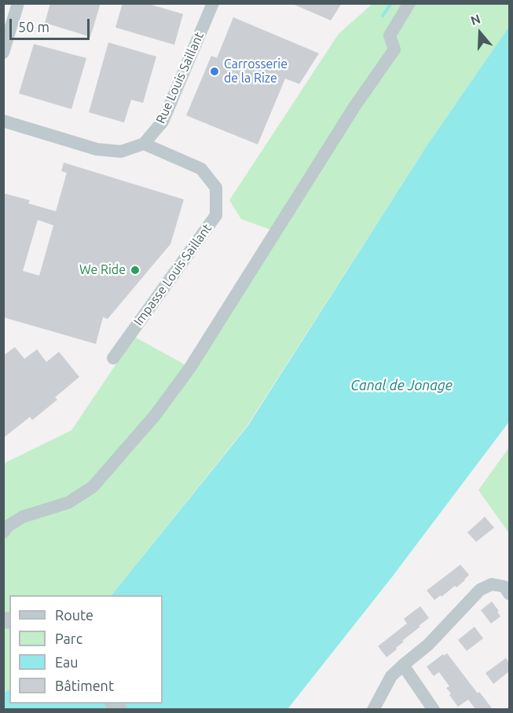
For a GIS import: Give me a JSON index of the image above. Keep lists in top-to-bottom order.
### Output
{
  "streets": {
    "street": ["Rue Louis Saillant", "Impasse Louis Saillant"]
  },
  "crossings": [
    ["Rue Louis Saillant", "Impasse Louis Saillant"]
  ],
  "water": ["Canal de Jonage"],
  "places": ["Carrosserie de la Rize", "We Ride"],
  "legend": [
    "Route",
    "Parc",
    "Eau",
    "Bâtiment"
  ],
  "scale_bar": "50 m",
  "north": "top"
}
